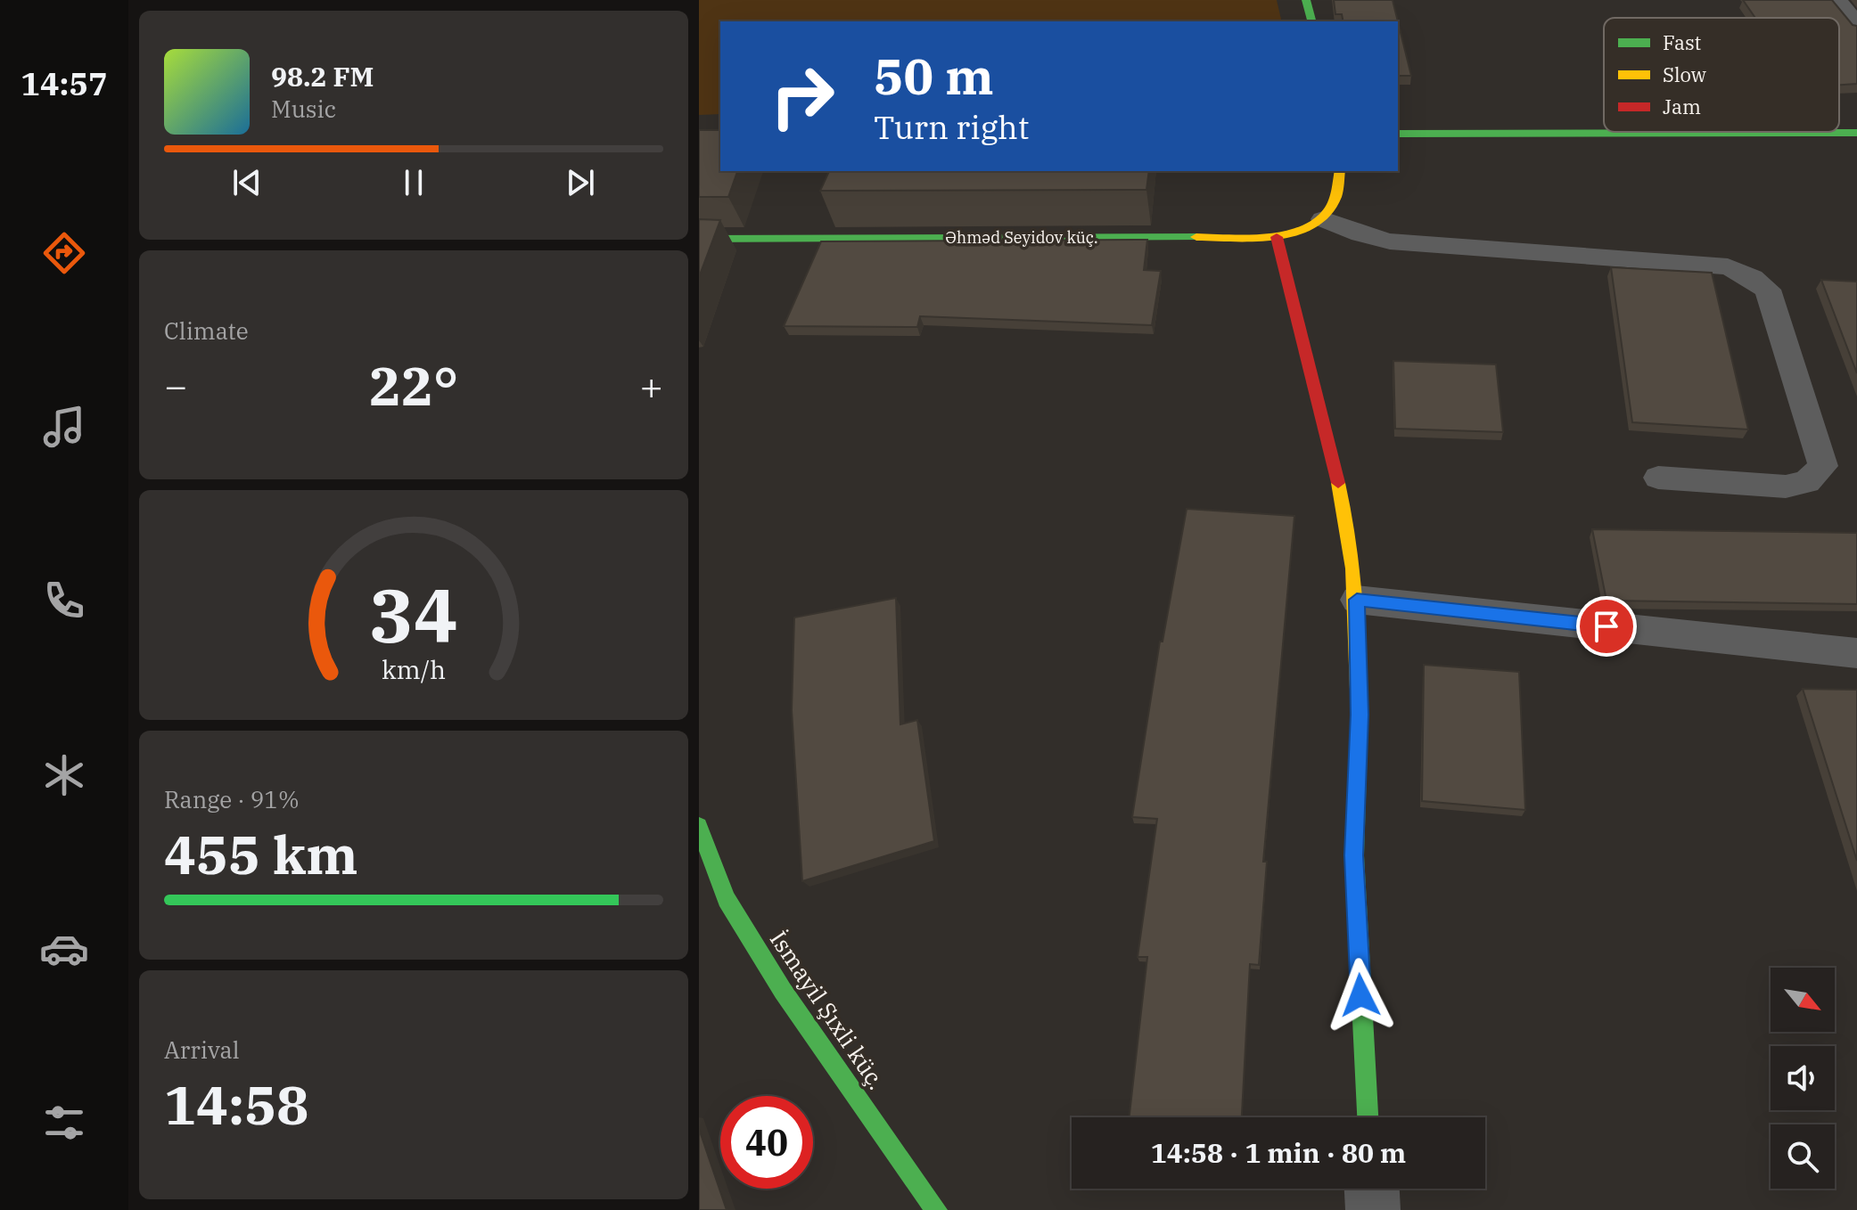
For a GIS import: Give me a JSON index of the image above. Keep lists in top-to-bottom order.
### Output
{
  "streets": {
    "street": ["Əhməd Seyidov küç.", "İsmayil Şıxli küç."]
  },
  "legend": ["Fast", "Slow", "Jam"],
  "north": "bottom right",
  "page": {
    "tabs": "14:57",
    "turn": ["50 m", "Turn right"],
    "song": ["98.2 FM", "Music"],
    "tile": [
      "Climate",
      ["Range · 91%", "455 km"],
      ["Arrival", "14:58"]
    ],
    "heat": ["−", "22°", "+"],
    "limit": "40",
    "trip": "14:58 · 1 min · 80 m",
    "gauge": ["34", "km/h"]
  }
}
